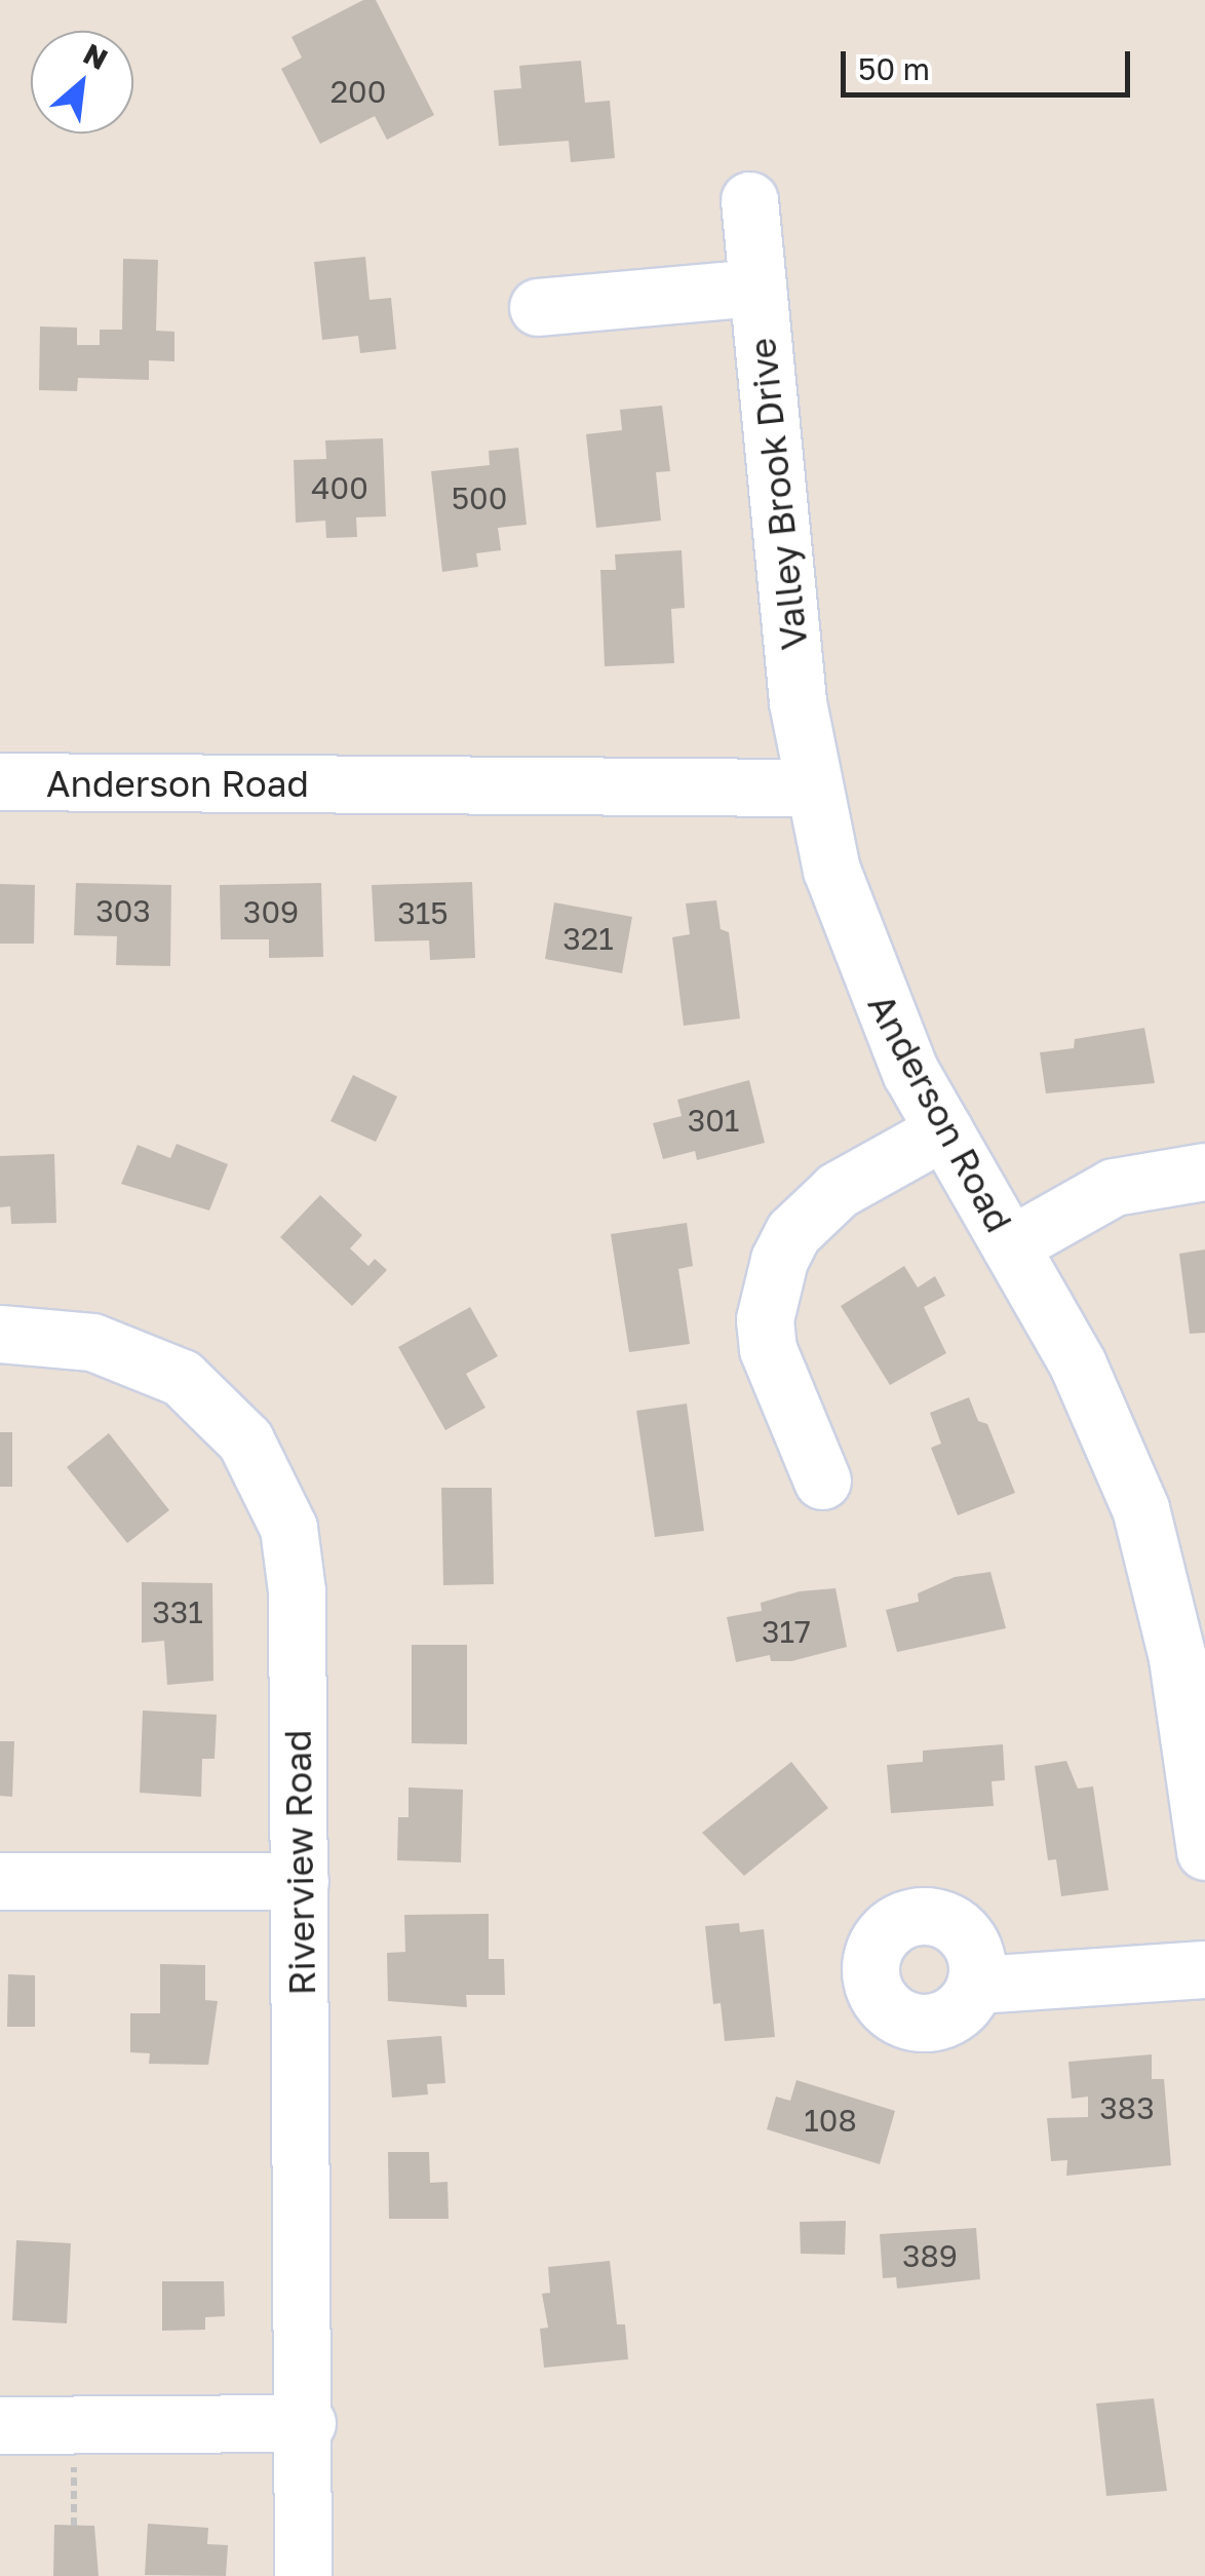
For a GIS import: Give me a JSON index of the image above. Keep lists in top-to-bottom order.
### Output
{
  "streets": {
    "street": ["Valley Brook Drive", "Anderson Road", "Riverview Road"]
  },
  "crossings": [
    ["Valley Brook Drive", "Anderson Road"]
  ],
  "house_numbers": [
    "200",
    "400",
    "500",
    "303",
    "309",
    "315",
    "321",
    "301",
    "331",
    "317",
    "383",
    "108",
    "389"
  ],
  "scale_bar": "50 m",
  "north": "top right"
}
